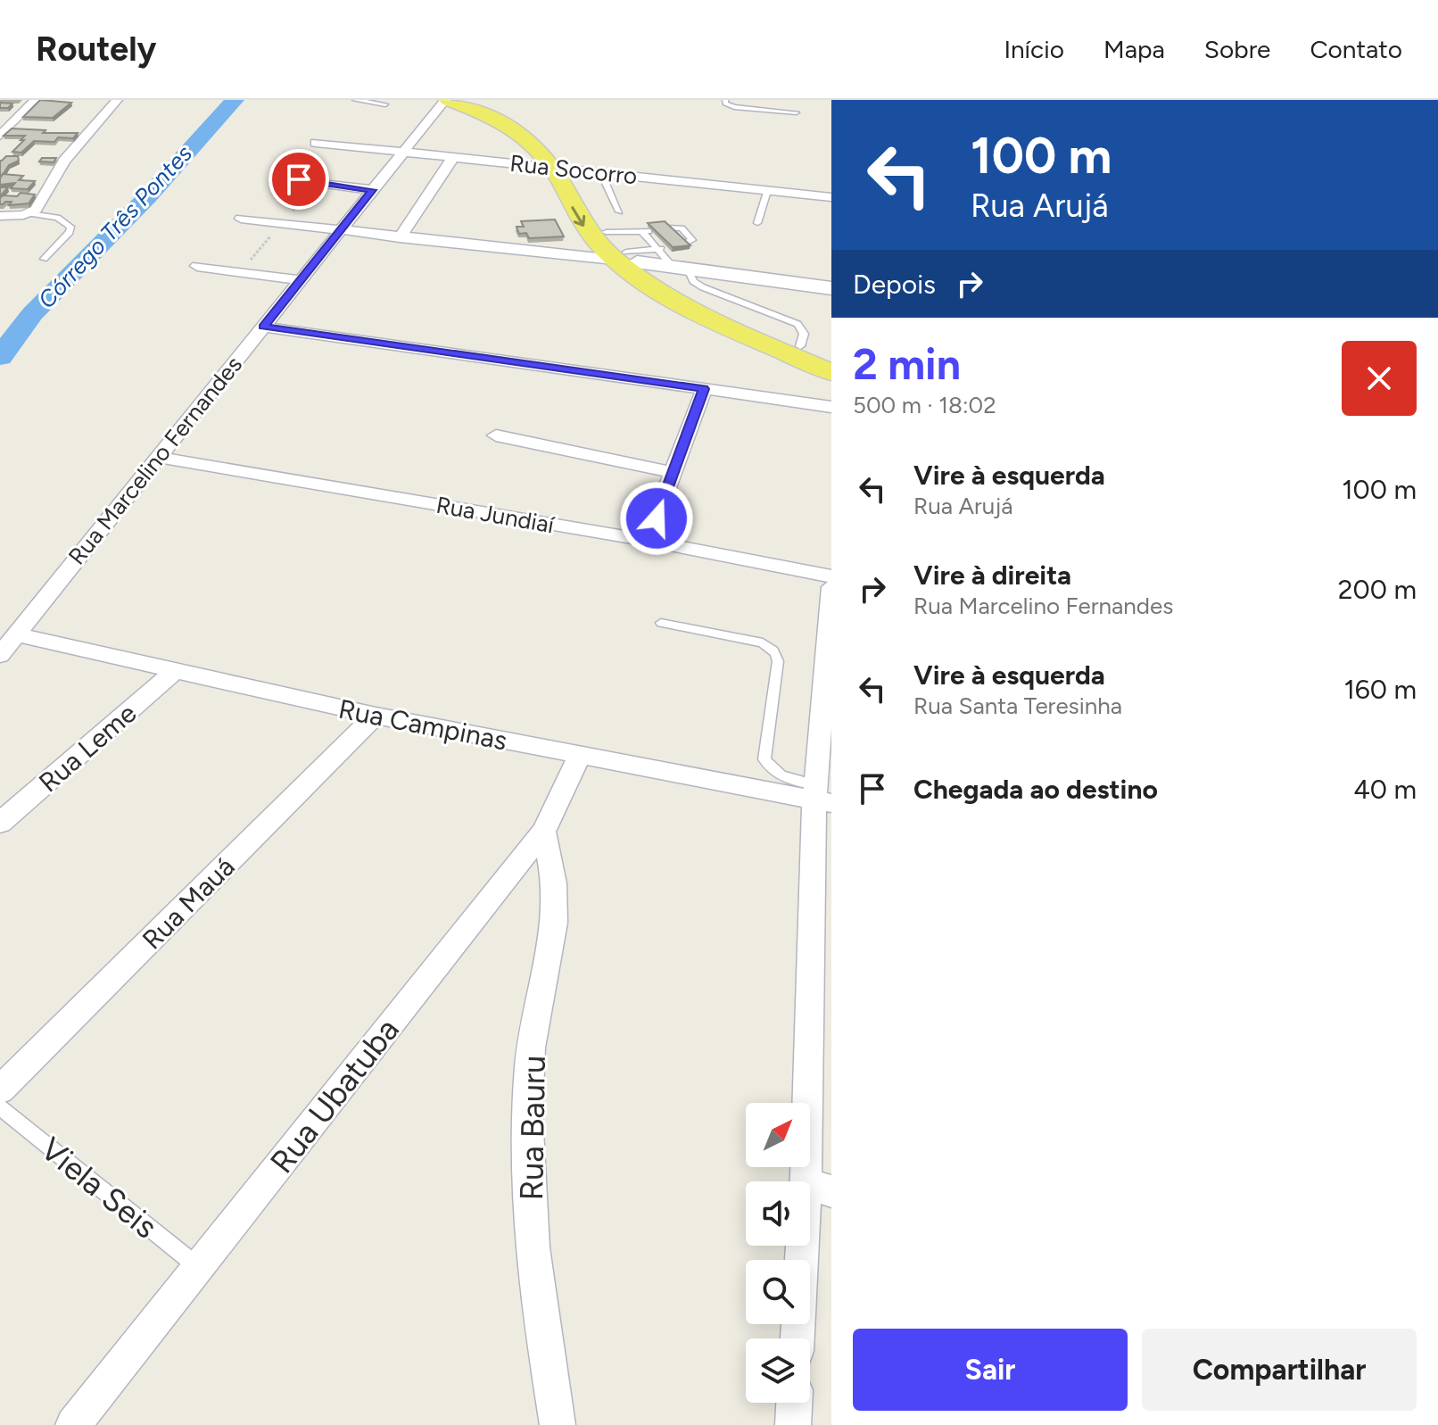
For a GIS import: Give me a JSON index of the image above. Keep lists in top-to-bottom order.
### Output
{
  "streets": {
    "street": [
      "Rua Socorro",
      "Rua Marcelino Fernandes",
      "Rua Jundiaí",
      "Rua Campinas",
      "Rua Leme",
      "Rua Mauá",
      "Rua Ubatuba",
      "Rua Bauru"
    ],
    "lane": ["Viela Seis"]
  },
  "crossings": [
    ["Rua Socorro", "Rua Marcelino Fernandes"],
    ["Rua Marcelino Fernandes", "Rua Jundiaí"],
    ["Rua Marcelino Fernandes", "Rua Campinas"],
    ["Rua Campinas", "Rua Leme"],
    ["Rua Campinas", "Rua Mauá"],
    ["Rua Campinas", "Rua Ubatuba"],
    ["Rua Ubatuba", "Rua Bauru"],
    ["Rua Ubatuba", "Viela Seis"]
  ],
  "water": ["Córrego Três Pontes"],
  "north": "top right",
  "page": {
    "header": "Routely",
    "nav": [
      "Início",
      "Mapa",
      "Sobre",
      "Contato"
    ],
    "turn": ["100 m", "Rua Arujá"],
    "then": "Depois",
    "heading": ["2 min", "500 m · 18:02"],
    "list": [
      {
        "name": "Vire à esquerda",
        "note": "Rua Arujá",
        "value": "100 m"
      },
      {
        "name": "Vire à direita",
        "note": "Rua Marcelino Fernandes",
        "value": "200 m"
      },
      {
        "name": "Vire à esquerda",
        "note": "Rua Santa Teresinha",
        "value": "160 m"
      },
      {
        "name": "Chegada ao destino",
        "value": "40 m"
      }
    ],
    "buttons": ["Sair", "Compartilhar"]
  }
}
